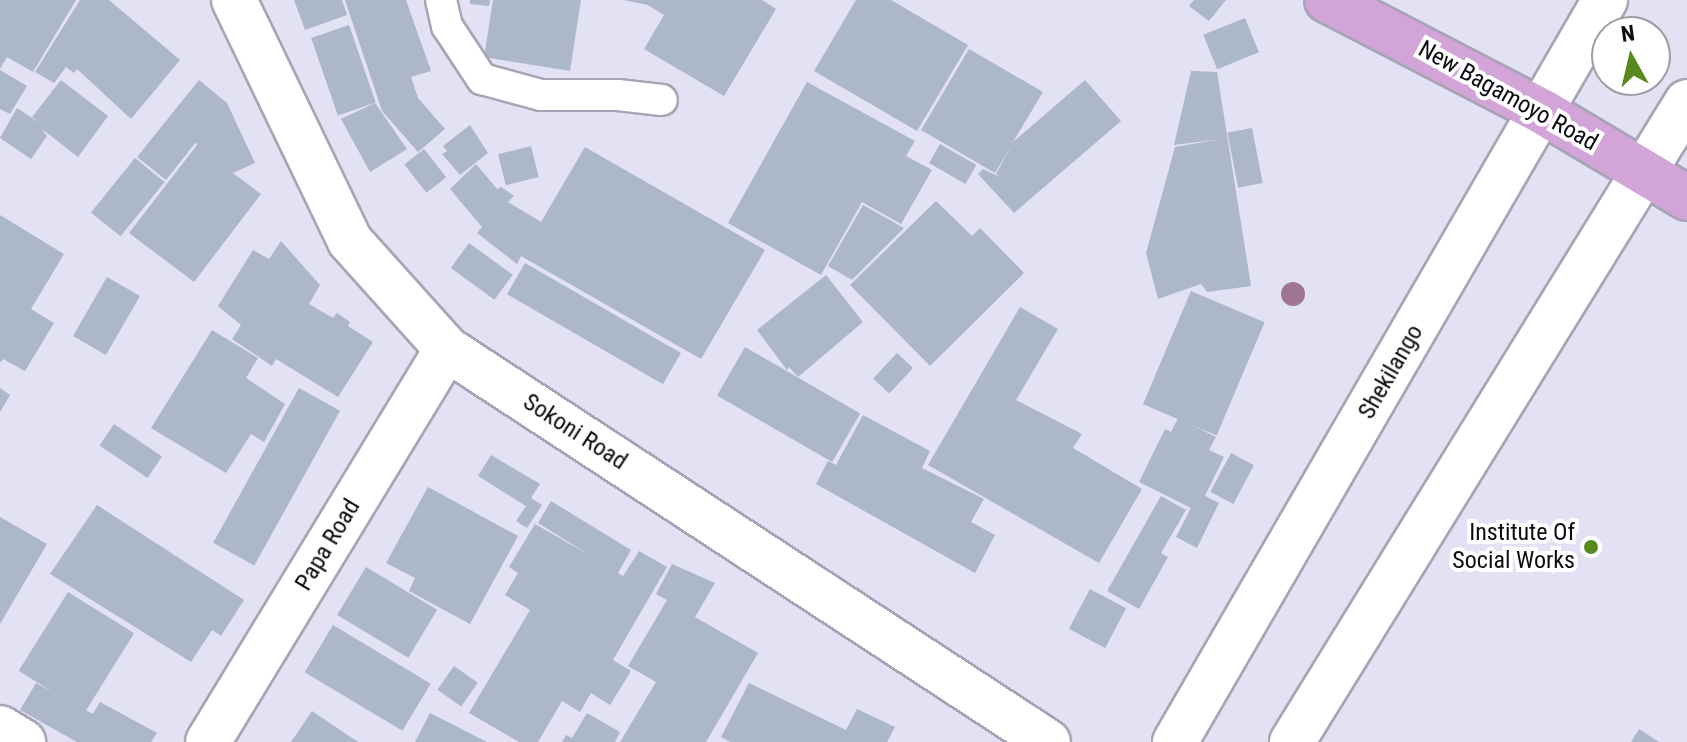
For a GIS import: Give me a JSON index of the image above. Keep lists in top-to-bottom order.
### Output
{
  "streets": {
    "highway": ["New Bagamoyo Road"],
    "street": ["Shekilango", "Sokoni Road", "Papa Road"]
  },
  "crossings": [
    ["New Bagamoyo Road", "Shekilango"],
    ["Sokoni Road", "Papa Road"]
  ],
  "places": ["Institute Of Social Works"],
  "north": "top"
}
